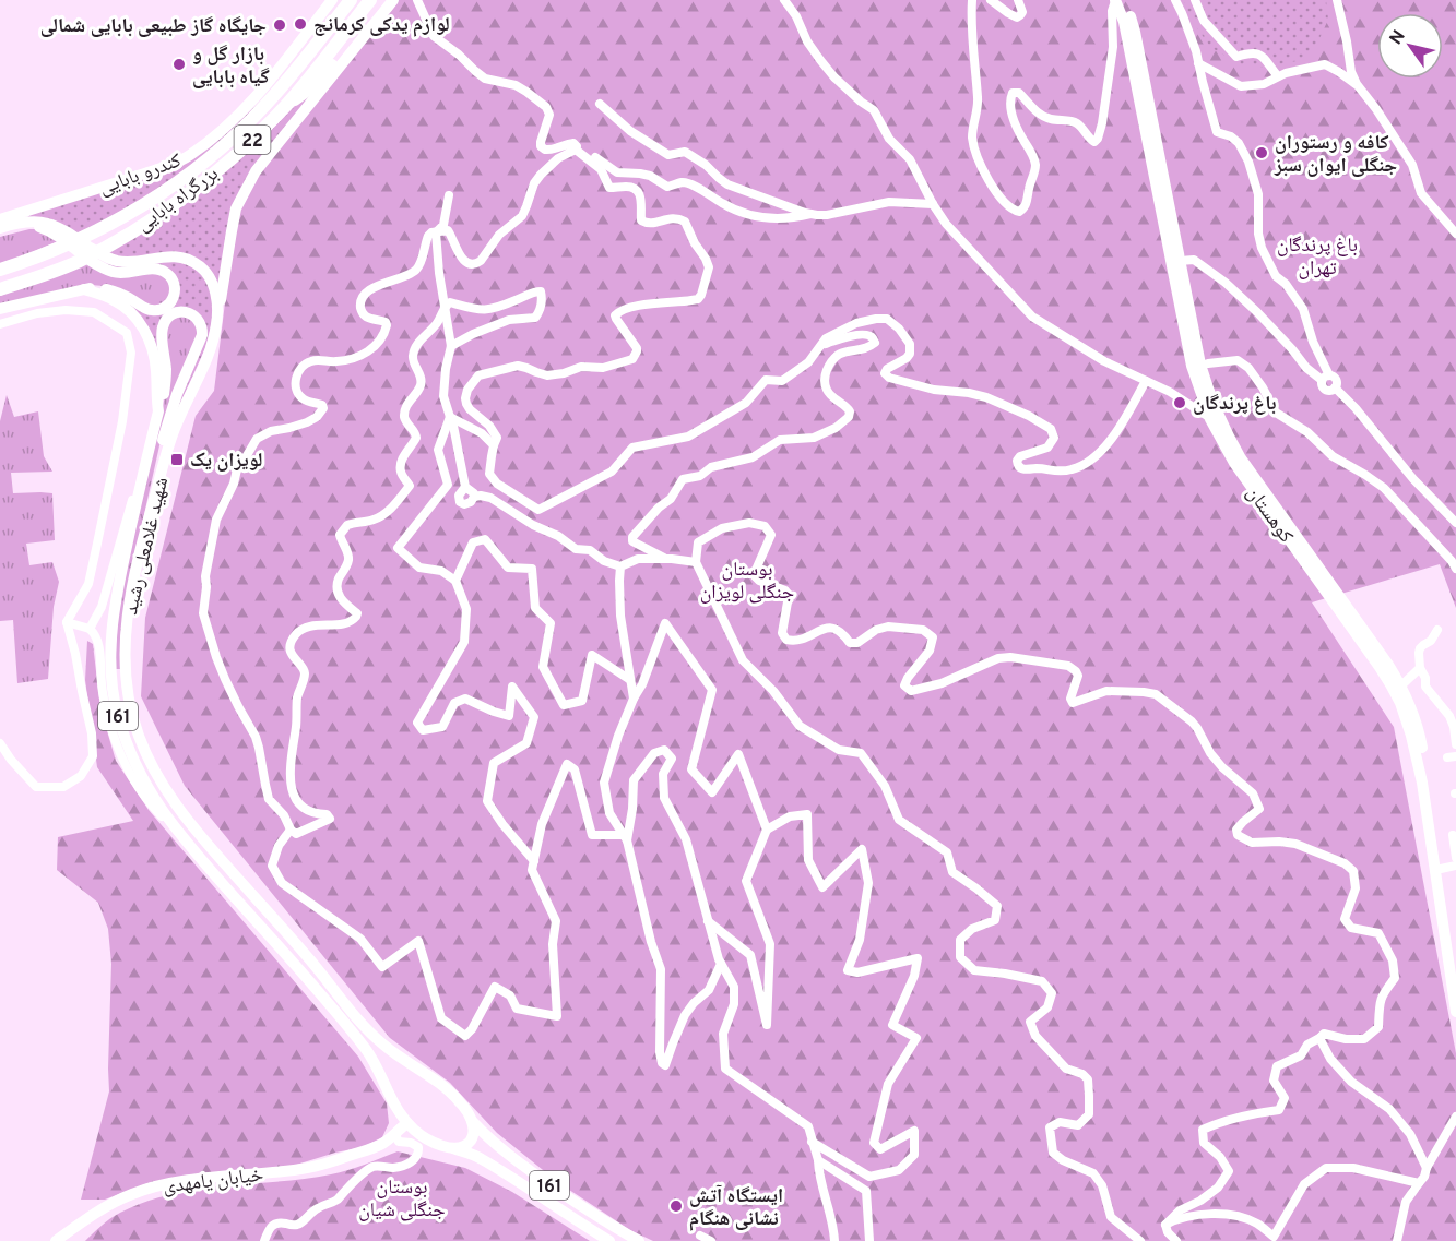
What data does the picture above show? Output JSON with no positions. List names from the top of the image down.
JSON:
{
  "streets": {
    "highway": ["22", "بزرگراه بابایی"],
    "main road": [
      "کندرو بابایی",
      "کوهستان",
      "شهید غلامعلی رشید",
      "161",
      "خیابان یامهدی"
    ]
  },
  "crossings": [
    ["شهید غلامعلی رشید", "161"],
    ["شهید غلامعلی رشید", "خیابان یامهدی"]
  ],
  "parks": ["باغ پرندگان تهران", "بوستان جنگلی لویزان", "بوستان جنگلی شیان"],
  "places": {
    "other": [
      "لوازم یدکی کرمانج",
      "جایگاه گاز طبیعی بابایی شمالی",
      "بازار گل و گیاه بابایی",
      "کافه و رستوران جنگلی ایوان سبز",
      "باغ پرندگان",
      "ایستگاه آتش نشانی هنگام"
    ],
    "transit": ["لویزان یک"]
  },
  "north": "top left"
}
